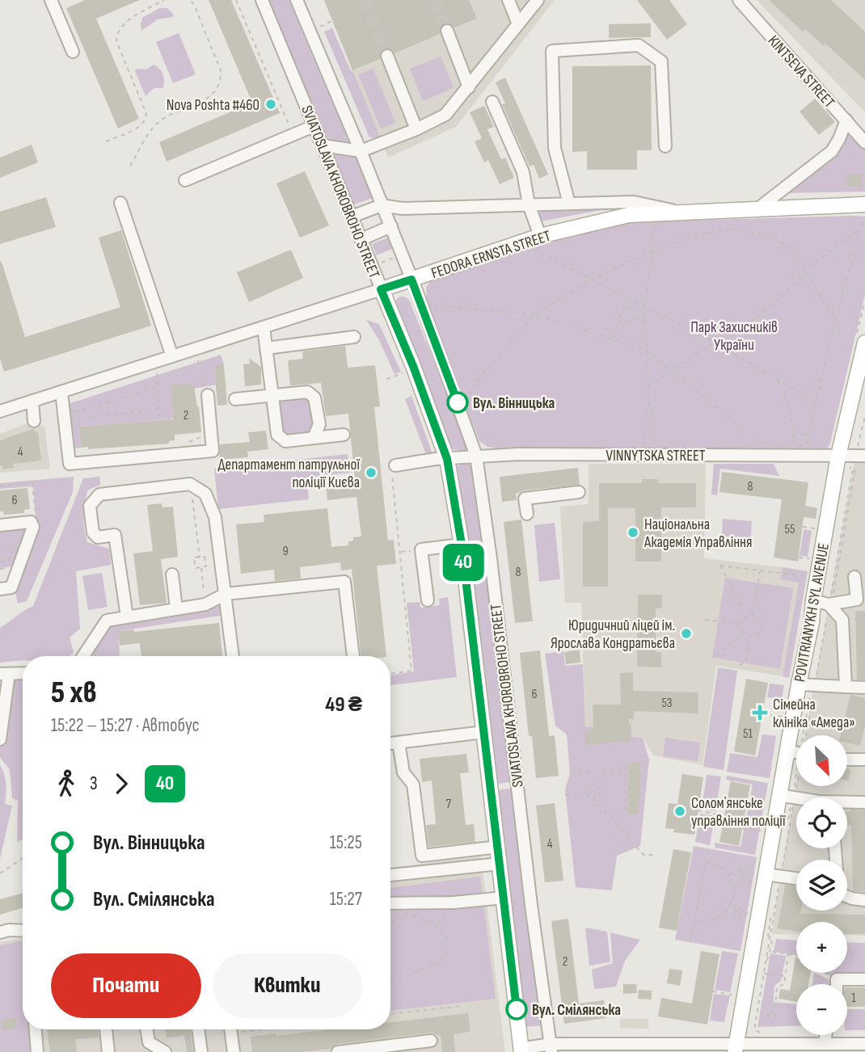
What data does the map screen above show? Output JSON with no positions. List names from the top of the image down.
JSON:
{
  "streets": {
    "main road": ["SVIATOSLAVA KHOROBROHO STREET", "FEDORA ERNSTA STREET", "POVITRIANYKH SYL AVENUE"],
    "street": ["KINTSEVA STREET", "VINNYTSKA STREET"]
  },
  "crossings": [
    ["SVIATOSLAVA KHOROBROHO STREET", "FEDORA ERNSTA STREET"],
    ["SVIATOSLAVA KHOROBROHO STREET", "VINNYTSKA STREET"],
    ["VINNYTSKA STREET", "POVITRIANYKH SYL AVENUE"]
  ],
  "parks": ["Парк Захисників України"],
  "places": {
    "other": [
      "Nova Poshta #460",
      "Вул. Вінницька",
      "Департамент патрульної поліції Києва",
      "Національна Академія Управління",
      "Юридичний ліцей ім. Ярослава Кондратьєва",
      "Соломʼянське управління поліції",
      "Вул. Смілянська"
    ],
    "health": ["Сімейна клініка «Амеда»"]
  },
  "lines": ["bus line 40"],
  "house_numbers": [
    "2",
    "4",
    "8",
    "6",
    "55",
    "9",
    "8",
    "6",
    "53",
    "51",
    "7",
    "4",
    "2",
    "1"
  ],
  "north": "bottom right",
  "page": {
    "on_map": "40",
    "heading": ["5 хв", "15:22 – 15:27 · Автобус", "49 ₴"],
    "map_buttons": ["+", "−"],
    "legs": ["3", "40"],
    "list": [
      {
        "name": "Вул. Вінницька",
        "value": "15:25"
      },
      {
        "name": "Вул. Смілянська",
        "value": "15:27"
      }
    ],
    "buttons": ["Почати", "Квитки"]
  }
}
